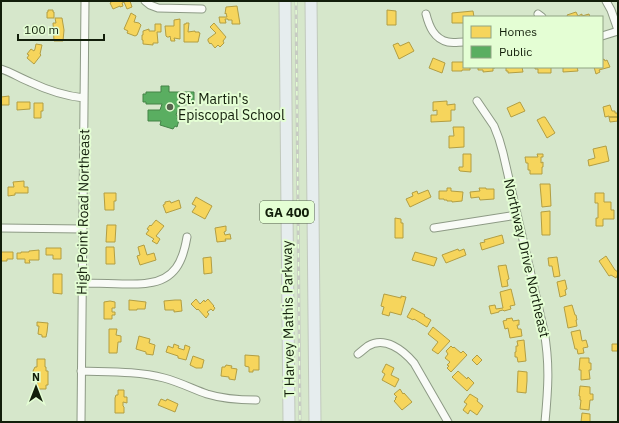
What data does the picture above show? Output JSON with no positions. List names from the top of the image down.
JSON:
{
  "streets": {
    "highway": ["GA 400", "T Harvey Mathis Parkway"],
    "street": ["High Point Road Northeast", "Northway Drive Northeast"]
  },
  "places": ["St. Martin's Episcopal School"],
  "legend": ["Homes", "Public"],
  "scale_bar": "100 m",
  "north": "top"
}
